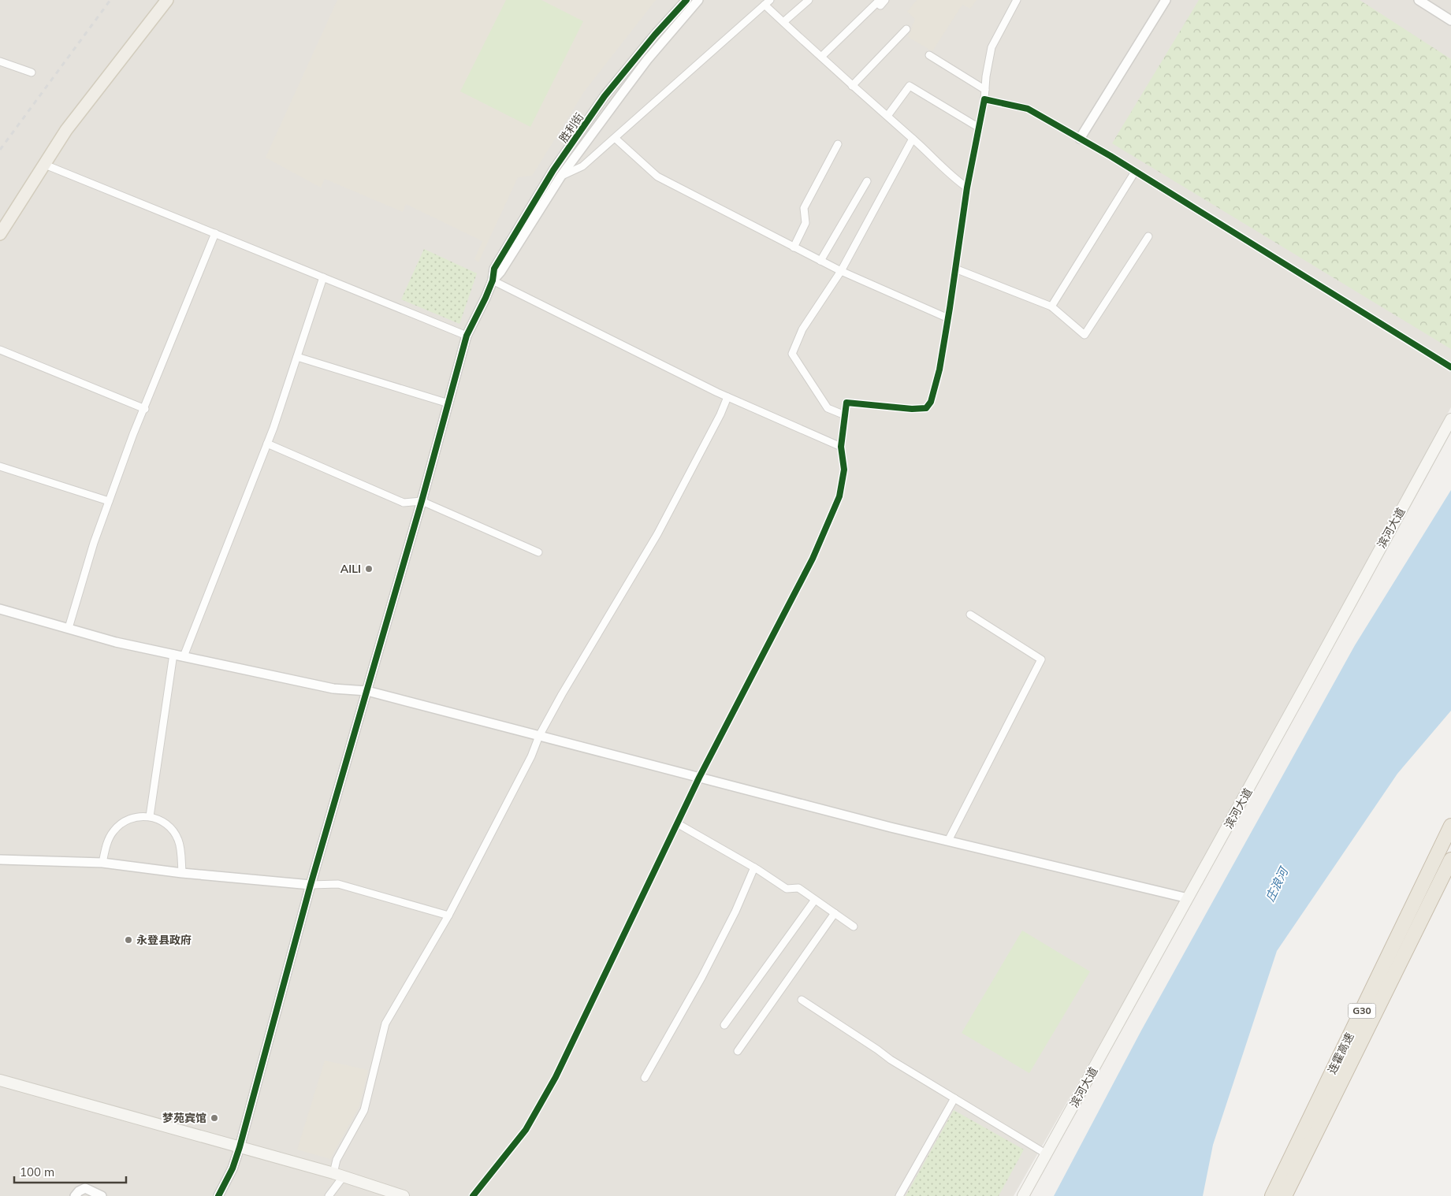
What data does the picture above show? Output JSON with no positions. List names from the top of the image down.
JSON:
{
  "streets": {
    "highway": ["G30", "连霍高速"],
    "main road": ["滨河大道"],
    "street": ["胜利街"]
  },
  "water": ["庄浪河"],
  "places": ["AILI", "永登县政府", "梦苑宾馆"],
  "scale_bar": "100 m"
}
